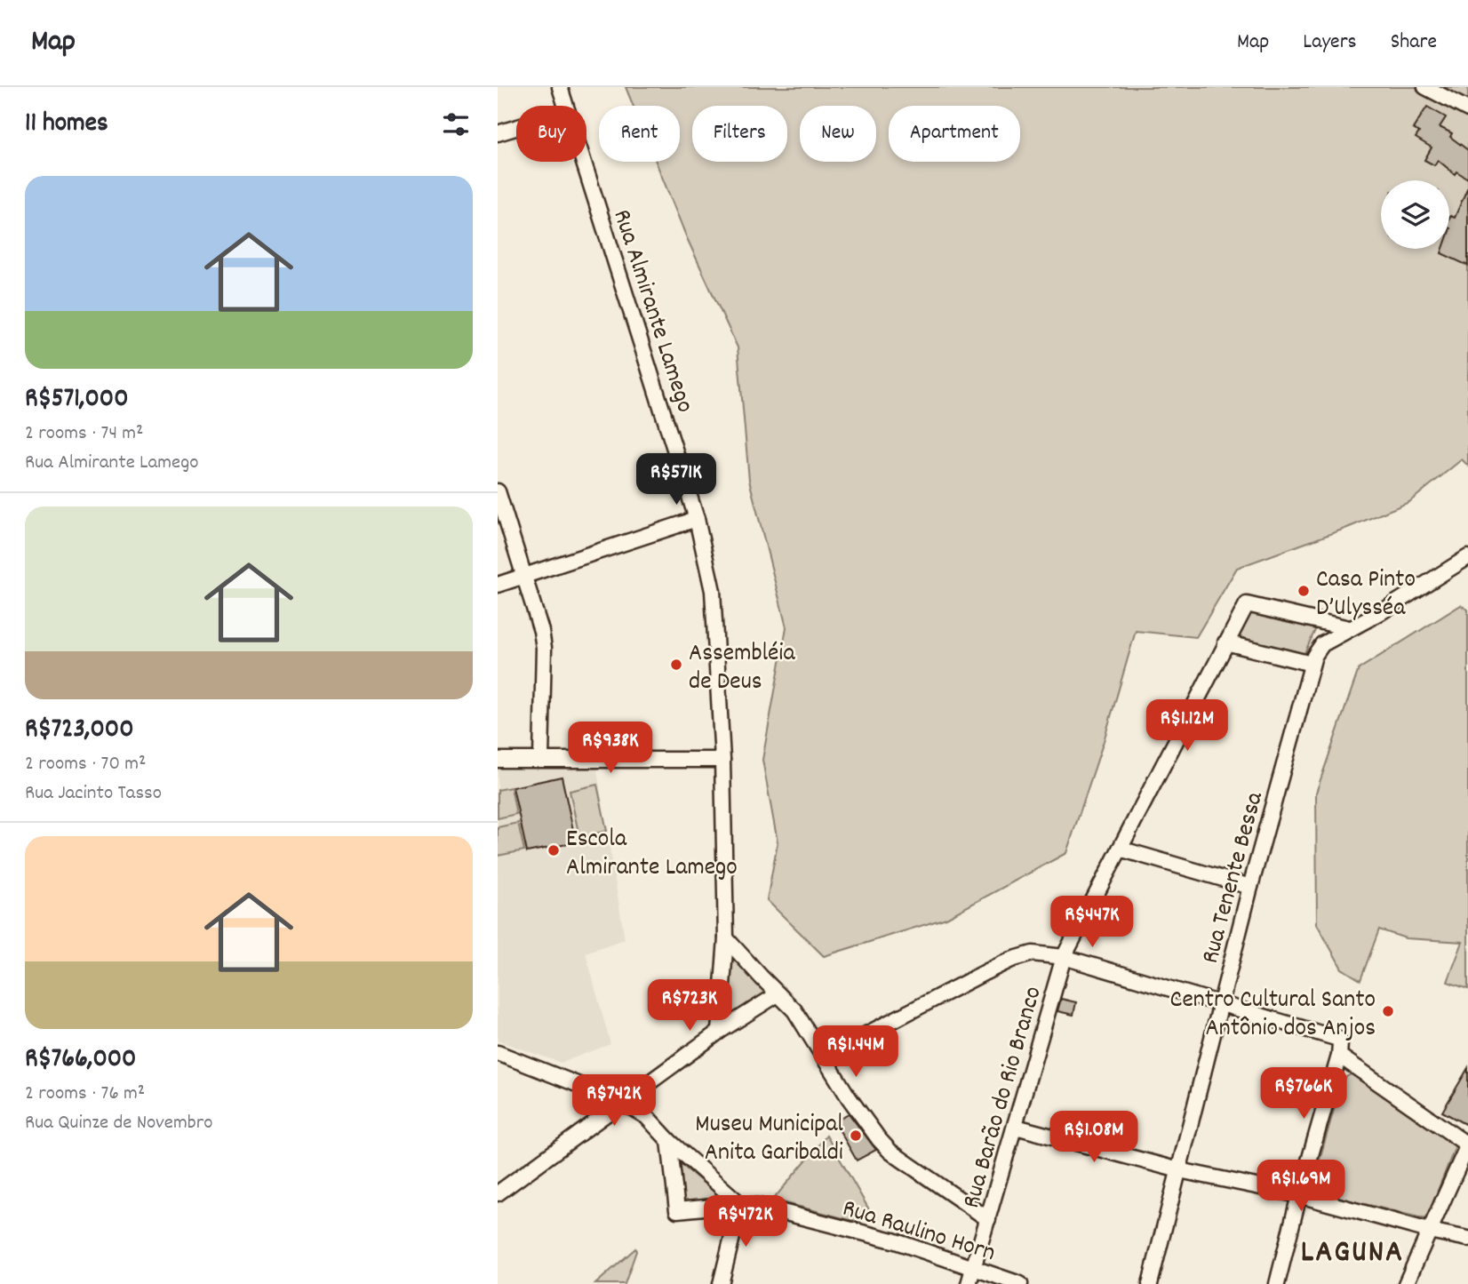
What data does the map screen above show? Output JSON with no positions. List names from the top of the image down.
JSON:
{
  "streets": {
    "street": [
      "Rua Almirante Lamego",
      "Rua Tenente Bessa",
      "Rua Barão do Rio Branco",
      "Rua Raulino Horn"
    ]
  },
  "crossings": [
    ["Rua Barão do Rio Branco", "Rua Raulino Horn"]
  ],
  "districts": ["LAGUNA"],
  "places": [
    "Casa Pinto D’Ulysséa",
    "Assembléia de Deus",
    "Escola Almirante Lamego",
    "Centro Cultural Santo Antônio dos Anjos",
    "Museu Municipal Anita Garibaldi"
  ],
  "page": {
    "header": "Map",
    "nav": ["Map", "Layers", "Share"],
    "heading": "11 homes",
    "chip": [
      "Buy",
      "Rent",
      "Filters",
      "New",
      "Apartment"
    ],
    "list": [
      {
        "name": "R$571,000",
        "note": "2 rooms · 74 m² · Rua Almirante Lamego"
      },
      {
        "name": "R$723,000",
        "note": "2 rooms · 70 m² · Rua Jacinto Tasso"
      },
      {
        "name": "R$766,000",
        "note": "2 rooms · 76 m² · Rua Quinze de Novembro"
      }
    ],
    "price": [
      "R$571K",
      "R$1.12M",
      "R$938K",
      "R$447K",
      "R$723K",
      "R$1.44M",
      "R$766K",
      "R$742K",
      "R$1.08M",
      "R$1.69M",
      "R$472K"
    ]
  }
}
